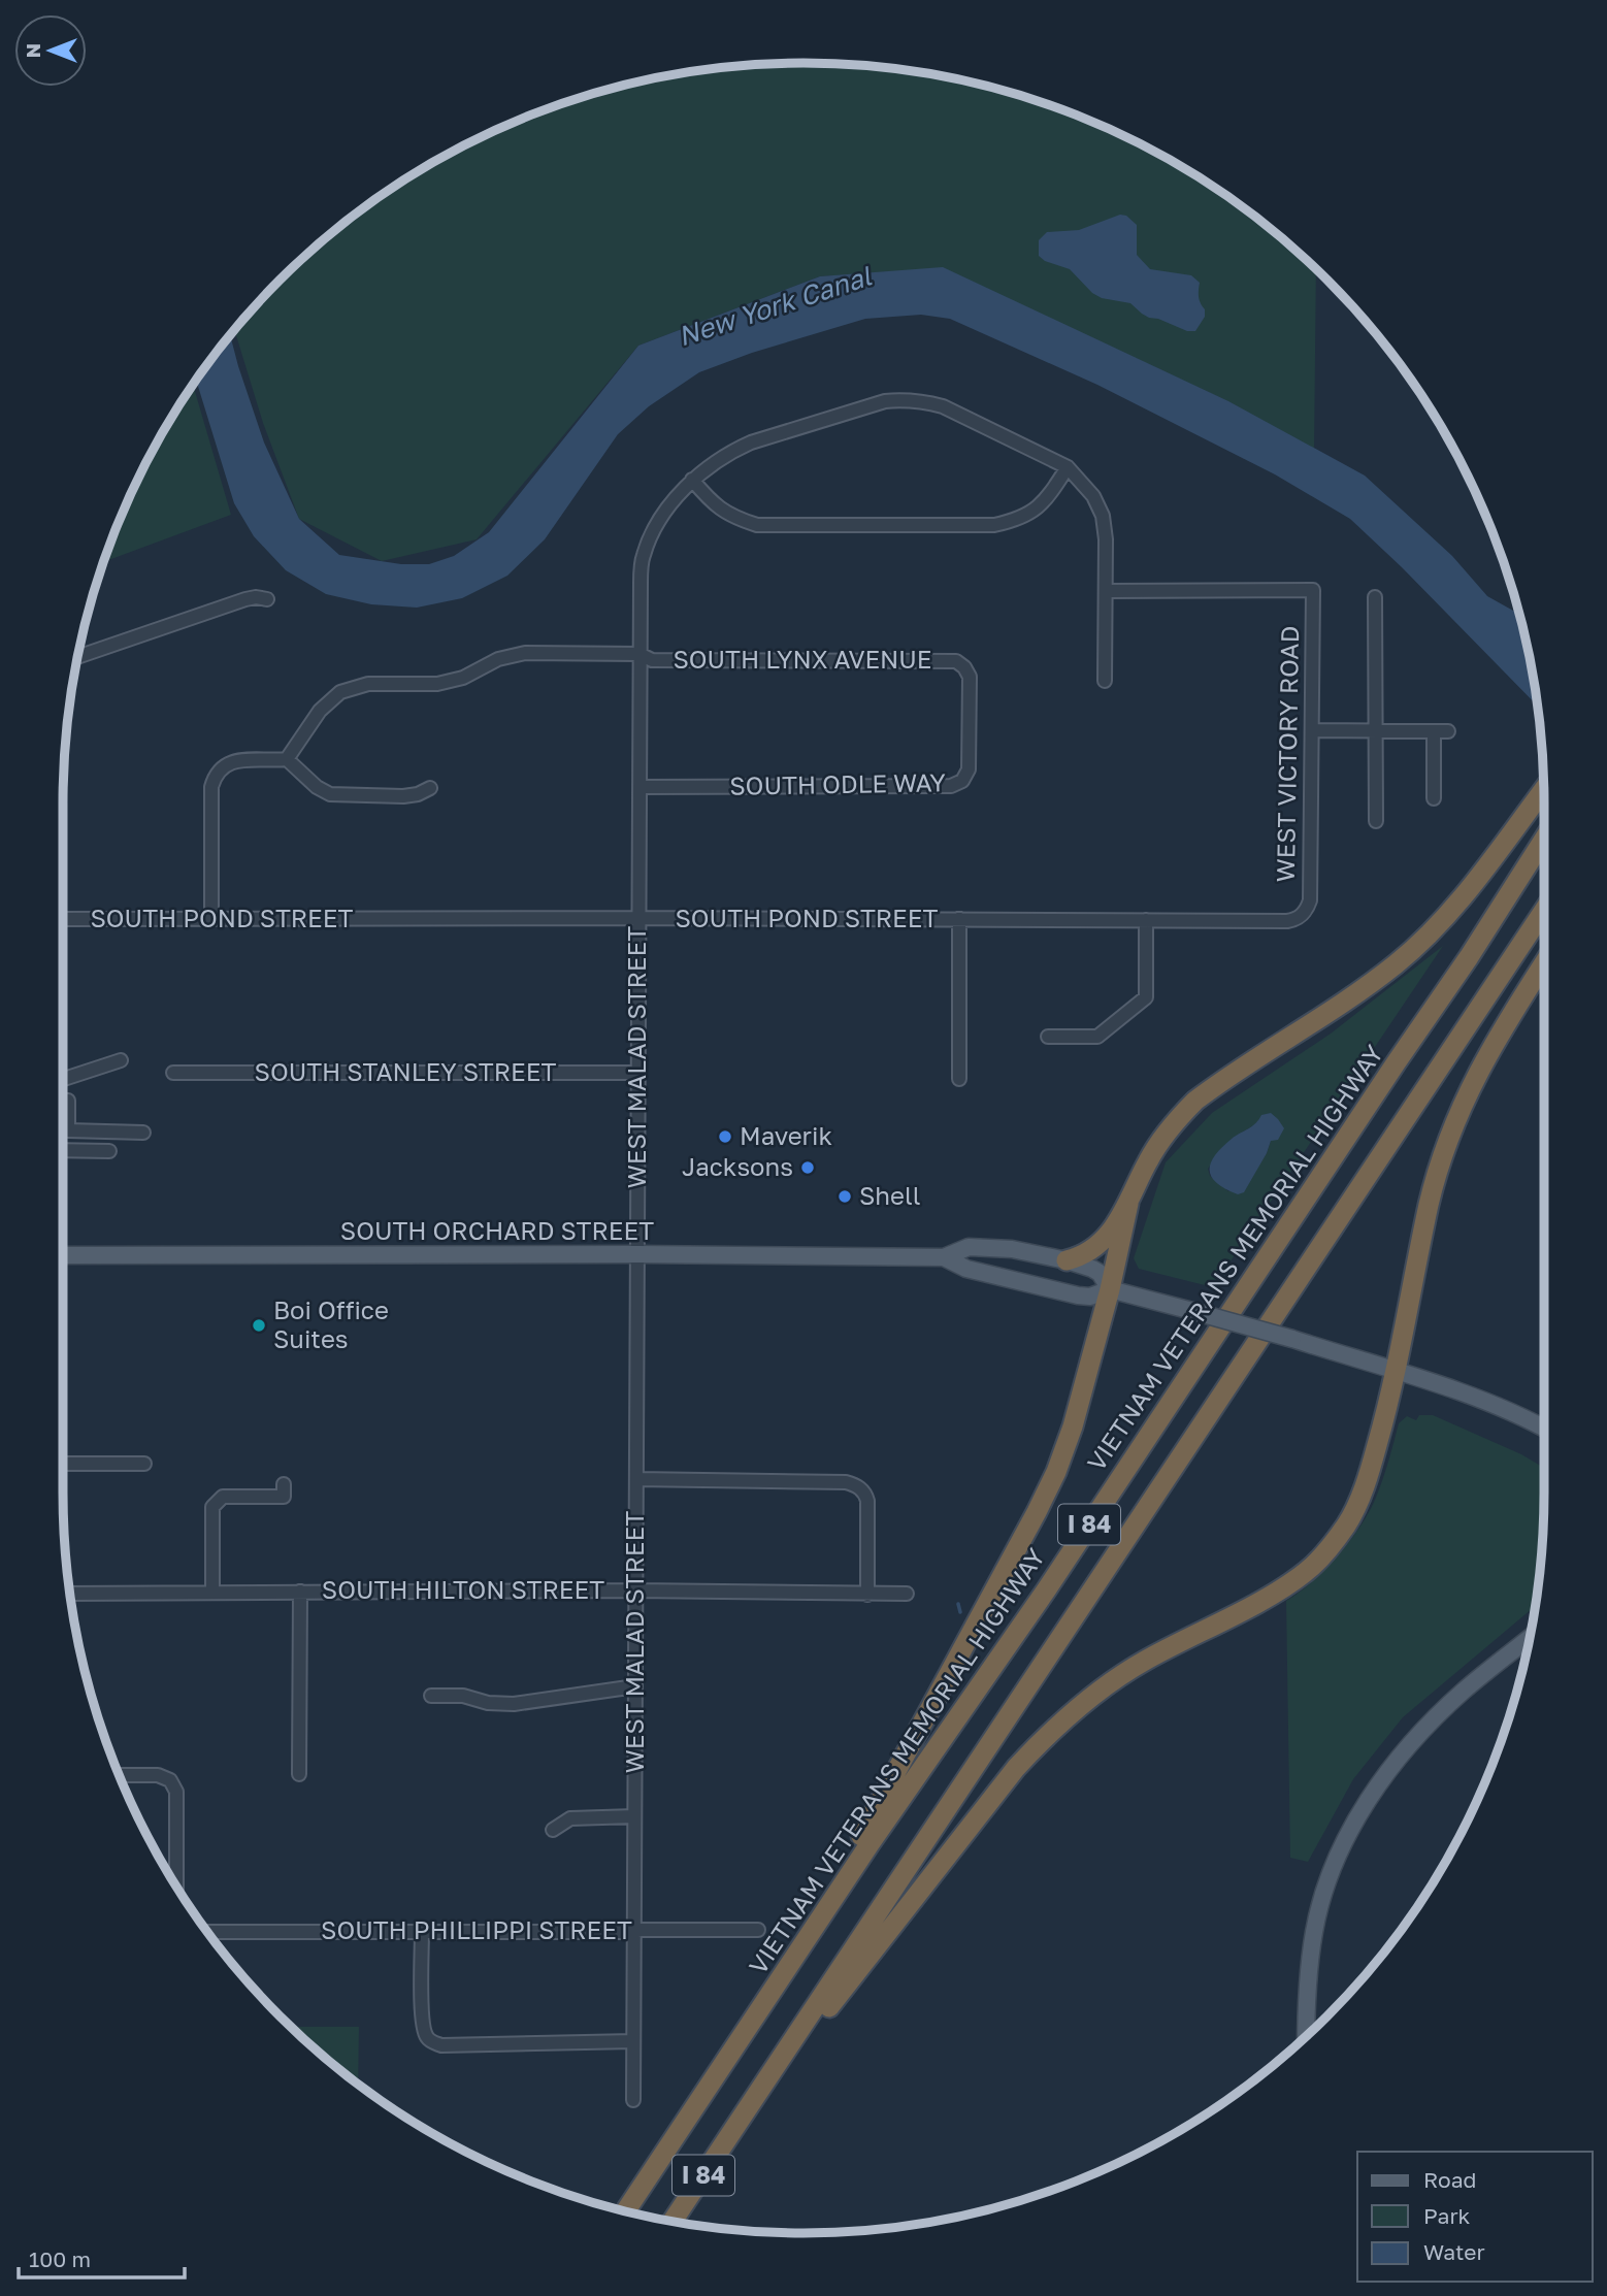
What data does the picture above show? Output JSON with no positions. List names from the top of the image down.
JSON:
{
  "streets": {
    "highway": ["VIETNAM VETERANS MEMORIAL HIGHWAY", "I 84"],
    "main road": ["SOUTH ORCHARD STREET"],
    "street": [
      "SOUTH LYNX AVENUE",
      "WEST VICTORY ROAD",
      "SOUTH ODLE WAY",
      "SOUTH POND STREET",
      "WEST MALAD STREET",
      "SOUTH STANLEY STREET",
      "SOUTH HILTON STREET",
      "SOUTH PHILLIPPI STREET"
    ]
  },
  "crossings": [
    ["SOUTH LYNX AVENUE", "SOUTH ODLE WAY"],
    ["SOUTH LYNX AVENUE", "WEST MALAD STREET"],
    ["WEST VICTORY ROAD", "SOUTH POND STREET"],
    ["SOUTH ODLE WAY", "WEST MALAD STREET"],
    ["SOUTH POND STREET", "WEST MALAD STREET"],
    ["WEST MALAD STREET", "SOUTH STANLEY STREET"],
    ["WEST MALAD STREET", "SOUTH ORCHARD STREET"],
    ["WEST MALAD STREET", "SOUTH HILTON STREET"],
    ["WEST MALAD STREET", "SOUTH PHILLIPPI STREET"]
  ],
  "water": ["New York Canal"],
  "places": [
    "Maverik",
    "Jacksons",
    "Shell",
    "Boi Office Suites"
  ],
  "legend": ["Road", "Park", "Water"],
  "scale_bar": "100 m",
  "north": "left"
}
